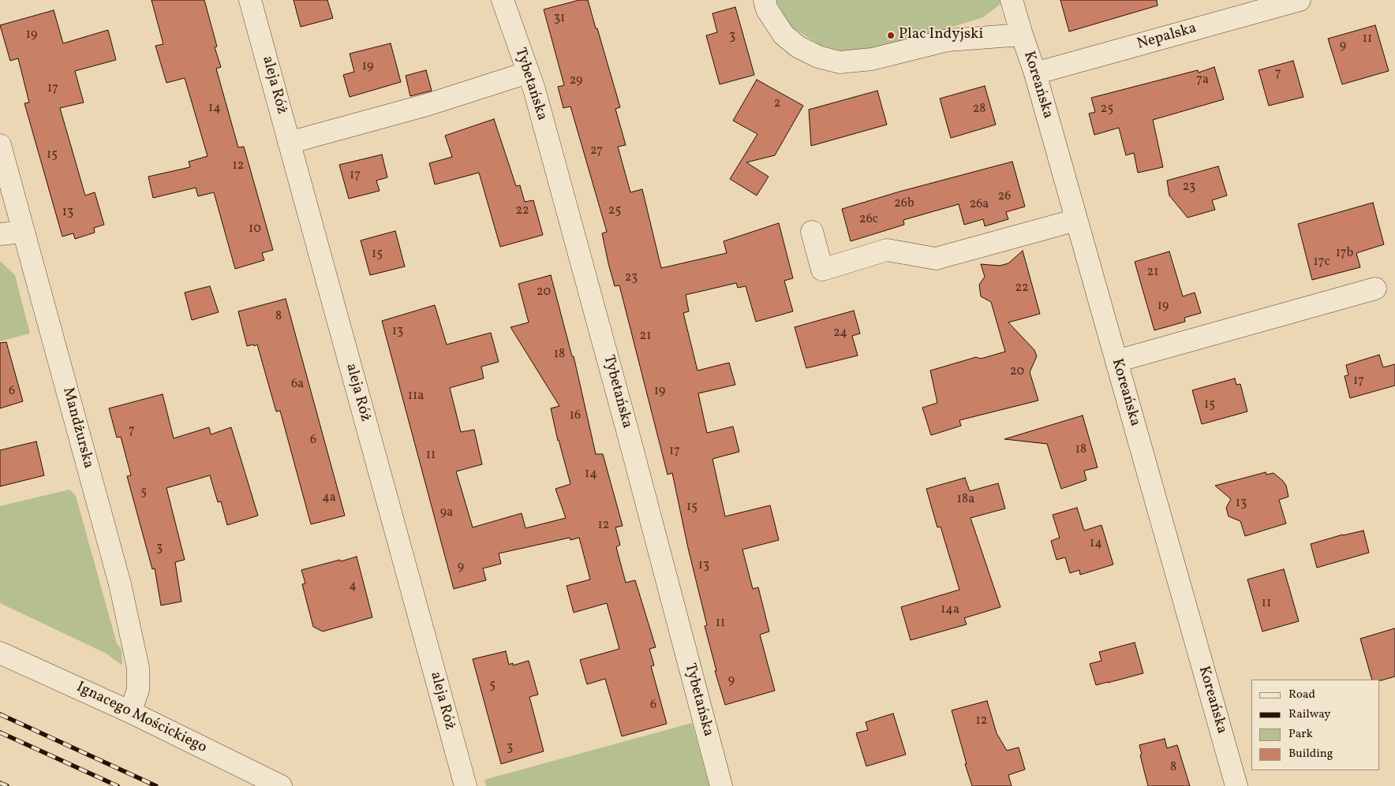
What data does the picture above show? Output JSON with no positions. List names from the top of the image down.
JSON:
{
  "streets": {
    "street": [
      "Nepalska",
      "Tybetańska",
      "aleja Róż",
      "Koreańska",
      "Mandżurska",
      "Ignacego Mościckiego"
    ]
  },
  "crossings": [
    ["Nepalska", "Koreańska"],
    ["Mandżurska", "Ignacego Mościckiego"]
  ],
  "places": ["Plac Indyjski"],
  "house_numbers": [
    "31",
    "19",
    "3",
    "11",
    "9",
    "19",
    "7",
    "7a",
    "29",
    "17",
    "2",
    "14",
    "28",
    "25",
    "27",
    "15",
    "12",
    "17",
    "23",
    "26",
    "26b",
    "26a",
    "22",
    "25",
    "13",
    "26c",
    "10",
    "17b",
    "15",
    "17c",
    "21",
    "23",
    "22",
    "20",
    "19",
    "8",
    "13",
    "24",
    "21",
    "18",
    "20",
    "17",
    "6a",
    "6",
    "19",
    "11a",
    "15",
    "16",
    "7",
    "6",
    "18",
    "17",
    "11",
    "14",
    "5",
    "4a",
    "18a",
    "13",
    "15",
    "9a",
    "12",
    "14",
    "3",
    "13",
    "9",
    "4",
    "11",
    "14a",
    "11",
    "9",
    "5",
    "6",
    "12",
    "3",
    "8"
  ],
  "legend": [
    "Road",
    "Railway",
    "Park",
    "Building"
  ]
}
